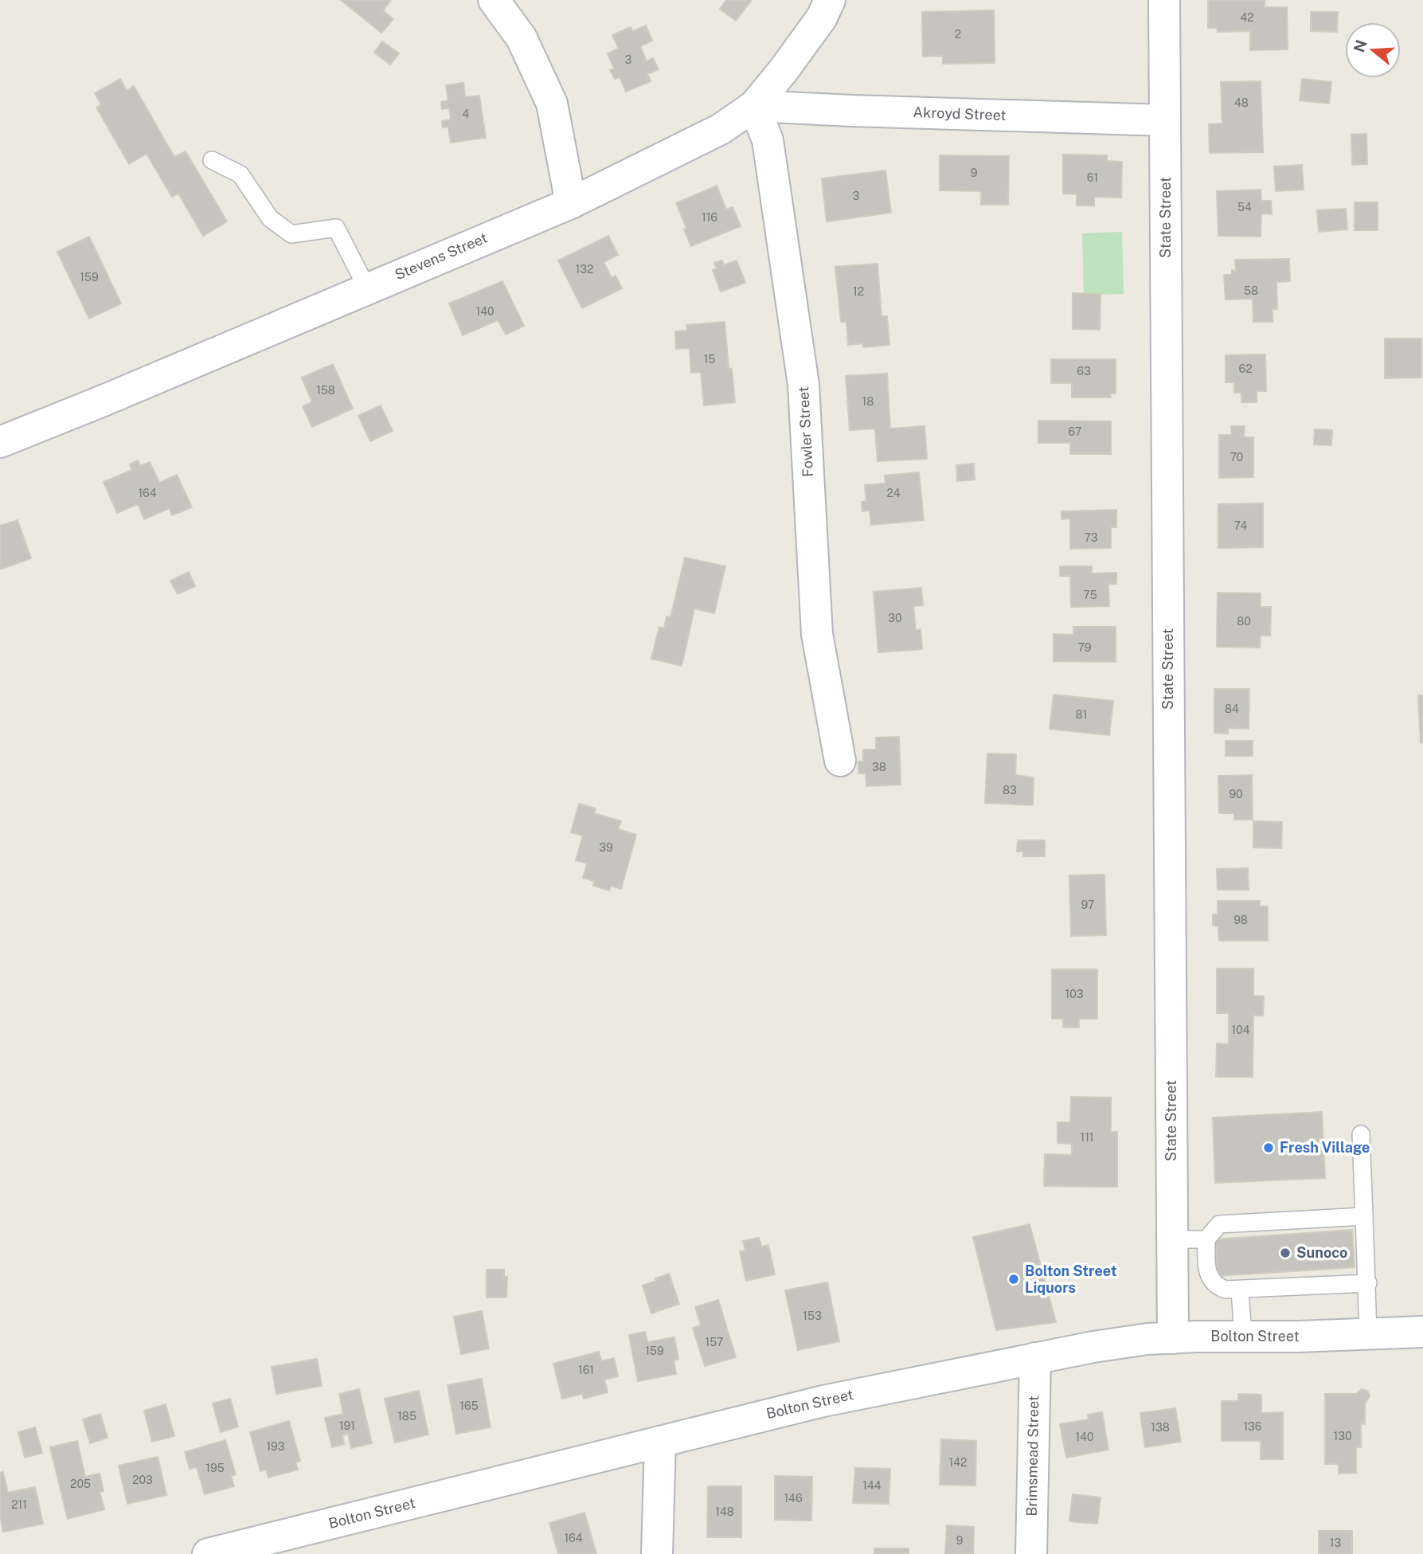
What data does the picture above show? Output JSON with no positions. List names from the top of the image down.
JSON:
{
  "streets": {
    "street": [
      "Akroyd Street",
      "State Street",
      "Stevens Street",
      "Fowler Street",
      "Bolton Street",
      "Brimsmead Street"
    ]
  },
  "crossings": [
    ["Akroyd Street", "State Street"],
    ["Akroyd Street", "Stevens Street"],
    ["Akroyd Street", "Fowler Street"],
    ["State Street", "Bolton Street"],
    ["Stevens Street", "Fowler Street"],
    ["Bolton Street", "Brimsmead Street"]
  ],
  "places": ["Fresh Village", "Sunoco", "Bolton Street Liquors"],
  "house_numbers": [
    "42",
    "2",
    "3",
    "48",
    "4",
    "9",
    "61",
    "3",
    "54",
    "116",
    "132",
    "159",
    "58",
    "12",
    "140",
    "15",
    "62",
    "63",
    "158",
    "18",
    "67",
    "70",
    "164",
    "24",
    "74",
    "73",
    "75",
    "30",
    "80",
    "79",
    "84",
    "81",
    "38",
    "83",
    "90",
    "39",
    "97",
    "98",
    "103",
    "104",
    "111",
    "153",
    "157",
    "159",
    "161",
    "165",
    "185",
    "191",
    "136",
    "138",
    "130",
    "140",
    "193",
    "142",
    "195",
    "203",
    "205",
    "144",
    "146",
    "211",
    "148",
    "164",
    "9",
    "13"
  ],
  "north": "left"
}
